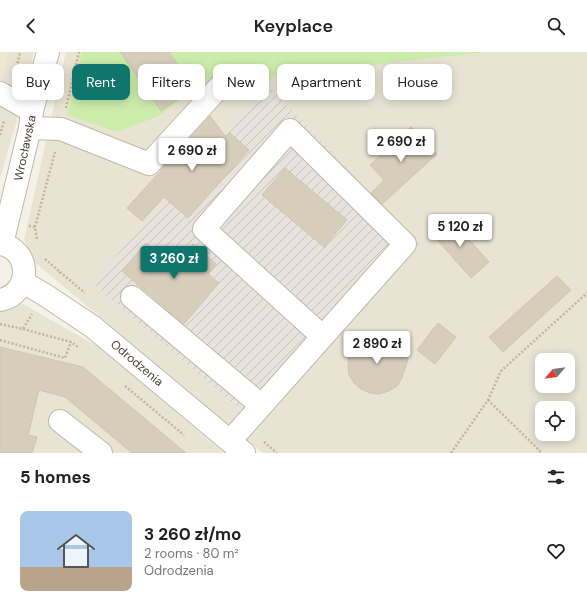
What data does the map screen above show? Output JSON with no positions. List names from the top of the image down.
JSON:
{
  "streets": {
    "street": ["Wrocławska", "Odrodzenia"]
  },
  "north": "bottom left",
  "page": {
    "header": "Keyplace",
    "chip": [
      "Buy",
      "Rent",
      "Filters",
      "New",
      "Apartment",
      "House"
    ],
    "price": [
      "2 690 zł",
      "2 690 zł",
      "5 120 zł",
      "3 260 zł",
      "2 890 zł"
    ],
    "heading": "5 homes",
    "list": [
      {
        "name": "3 260 zł/mo",
        "note": "2 rooms · 80 m² · Odrodzenia"
      }
    ]
  }
}
